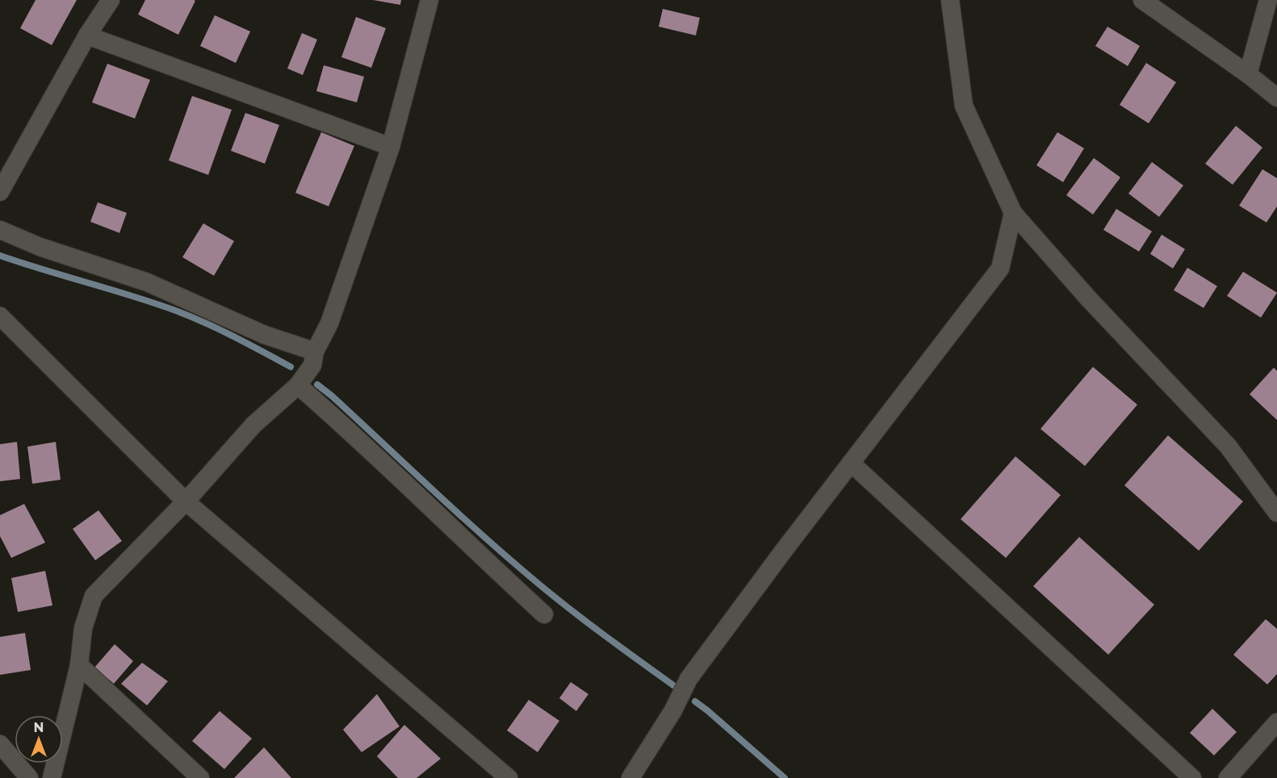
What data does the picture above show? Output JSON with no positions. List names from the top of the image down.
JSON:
{
  "north": "top"
}
